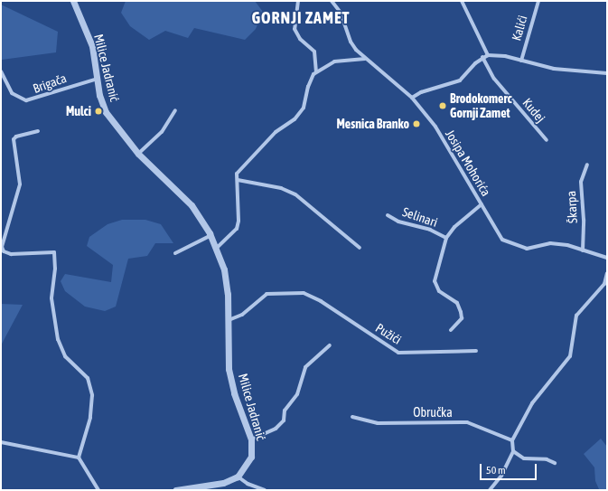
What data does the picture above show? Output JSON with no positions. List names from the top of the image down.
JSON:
{
  "streets": {
    "street": [
      "Kalići",
      "Milice Jadranić",
      "Brigača",
      "Kudej",
      "Josipa Mohorića",
      "Škarpa",
      "Selinari",
      "Pužići",
      "Obručka"
    ]
  },
  "crossings": [
    ["Milice Jadranić", "Brigača"],
    ["Milice Jadranić", "Pužići"],
    ["Josipa Mohorića", "Škarpa"],
    ["Josipa Mohorića", "Selinari"]
  ],
  "districts": ["GORNJI ZAMET"],
  "places": ["Brodokomerc Gornji Zamet", "Mulci", "Mesnica Branko"],
  "scale_bar": "50 m"
}
